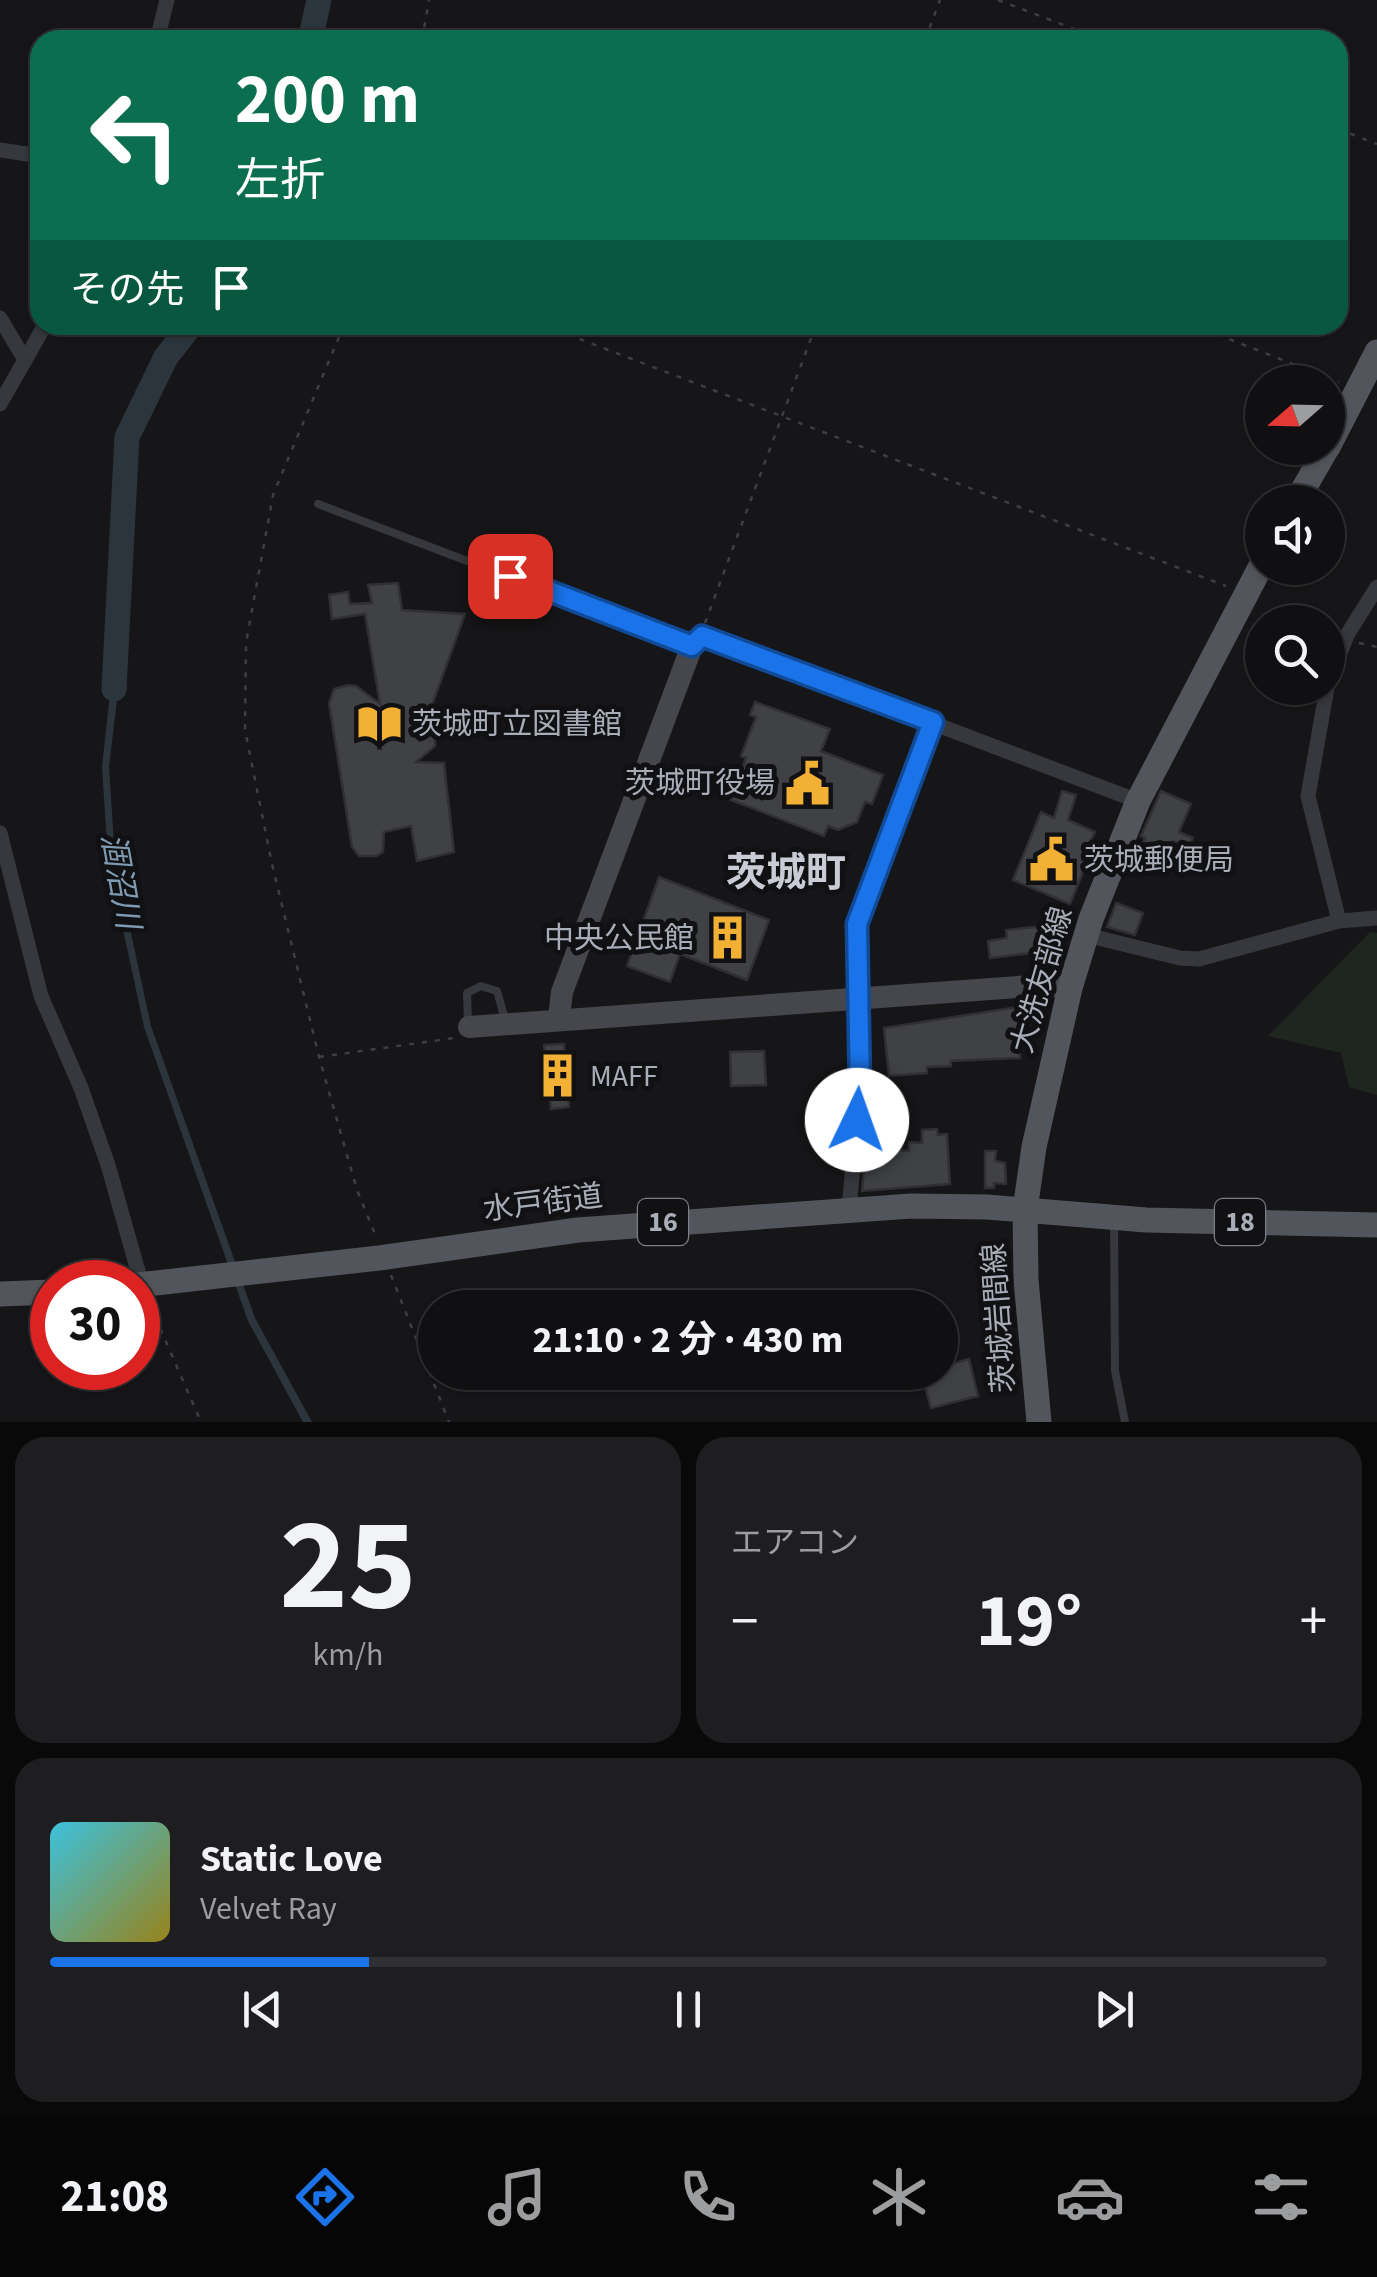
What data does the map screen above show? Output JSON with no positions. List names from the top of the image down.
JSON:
{
  "streets": {
    "main road": [
      "大洗友部線",
      "水戸街道",
      "16",
      "18",
      "茨城岩間線"
    ]
  },
  "crossings": [
    ["大洗友部線", "水戸街道"],
    ["大洗友部線", "茨城岩間線"],
    ["水戸街道", "茨城岩間線"]
  ],
  "districts": ["茨城町"],
  "water": ["涸沼川"],
  "places": {
    "library": ["茨城町立図書館"],
    "public building": ["茨城町役場", "茨城郵便局"],
    "building": ["中央公民館", "MAFF"]
  },
  "north": "left",
  "page": {
    "turn": ["200 m", "左折"],
    "then": "その先",
    "limit": "30",
    "trip": "21:10 · 2 分 · 430 m",
    "tile": [
      ["25", "km/h"],
      "エアコン"
    ],
    "heat": ["−", "19°", "+"],
    "song": ["Static Love", "Velvet Ray"],
    "tabs": "21:08"
  }
}
